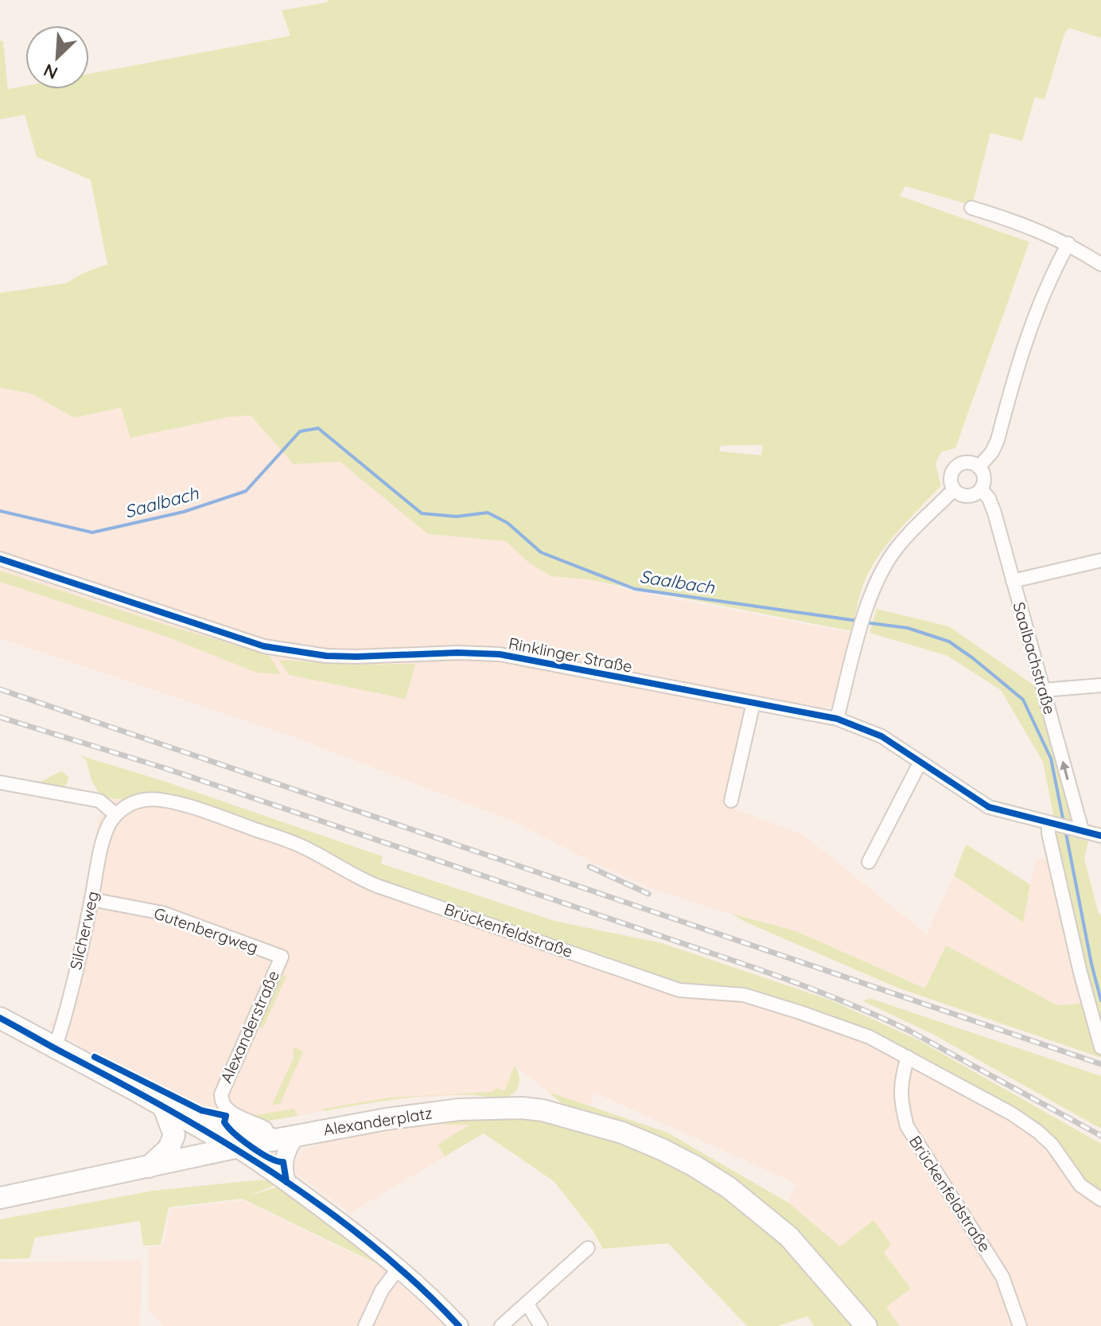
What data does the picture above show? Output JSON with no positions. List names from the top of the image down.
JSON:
{
  "streets": {
    "main road": ["Alexanderplatz"],
    "street": [
      "Rinklinger Straße",
      "Saalbachstraße",
      "Silcherweg",
      "Gutenbergweg",
      "Brückenfeldstraße",
      "Alexanderstraße"
    ]
  },
  "crossings": [
    ["Rinklinger Straße", "Saalbachstraße"],
    ["Silcherweg", "Gutenbergweg"],
    ["Silcherweg", "Brückenfeldstraße"],
    ["Gutenbergweg", "Alexanderstraße"],
    ["Alexanderstraße", "Alexanderplatz"]
  ],
  "one_way": ["Saalbachstraße"],
  "water": ["Saalbach"],
  "north": "bottom left"
}
